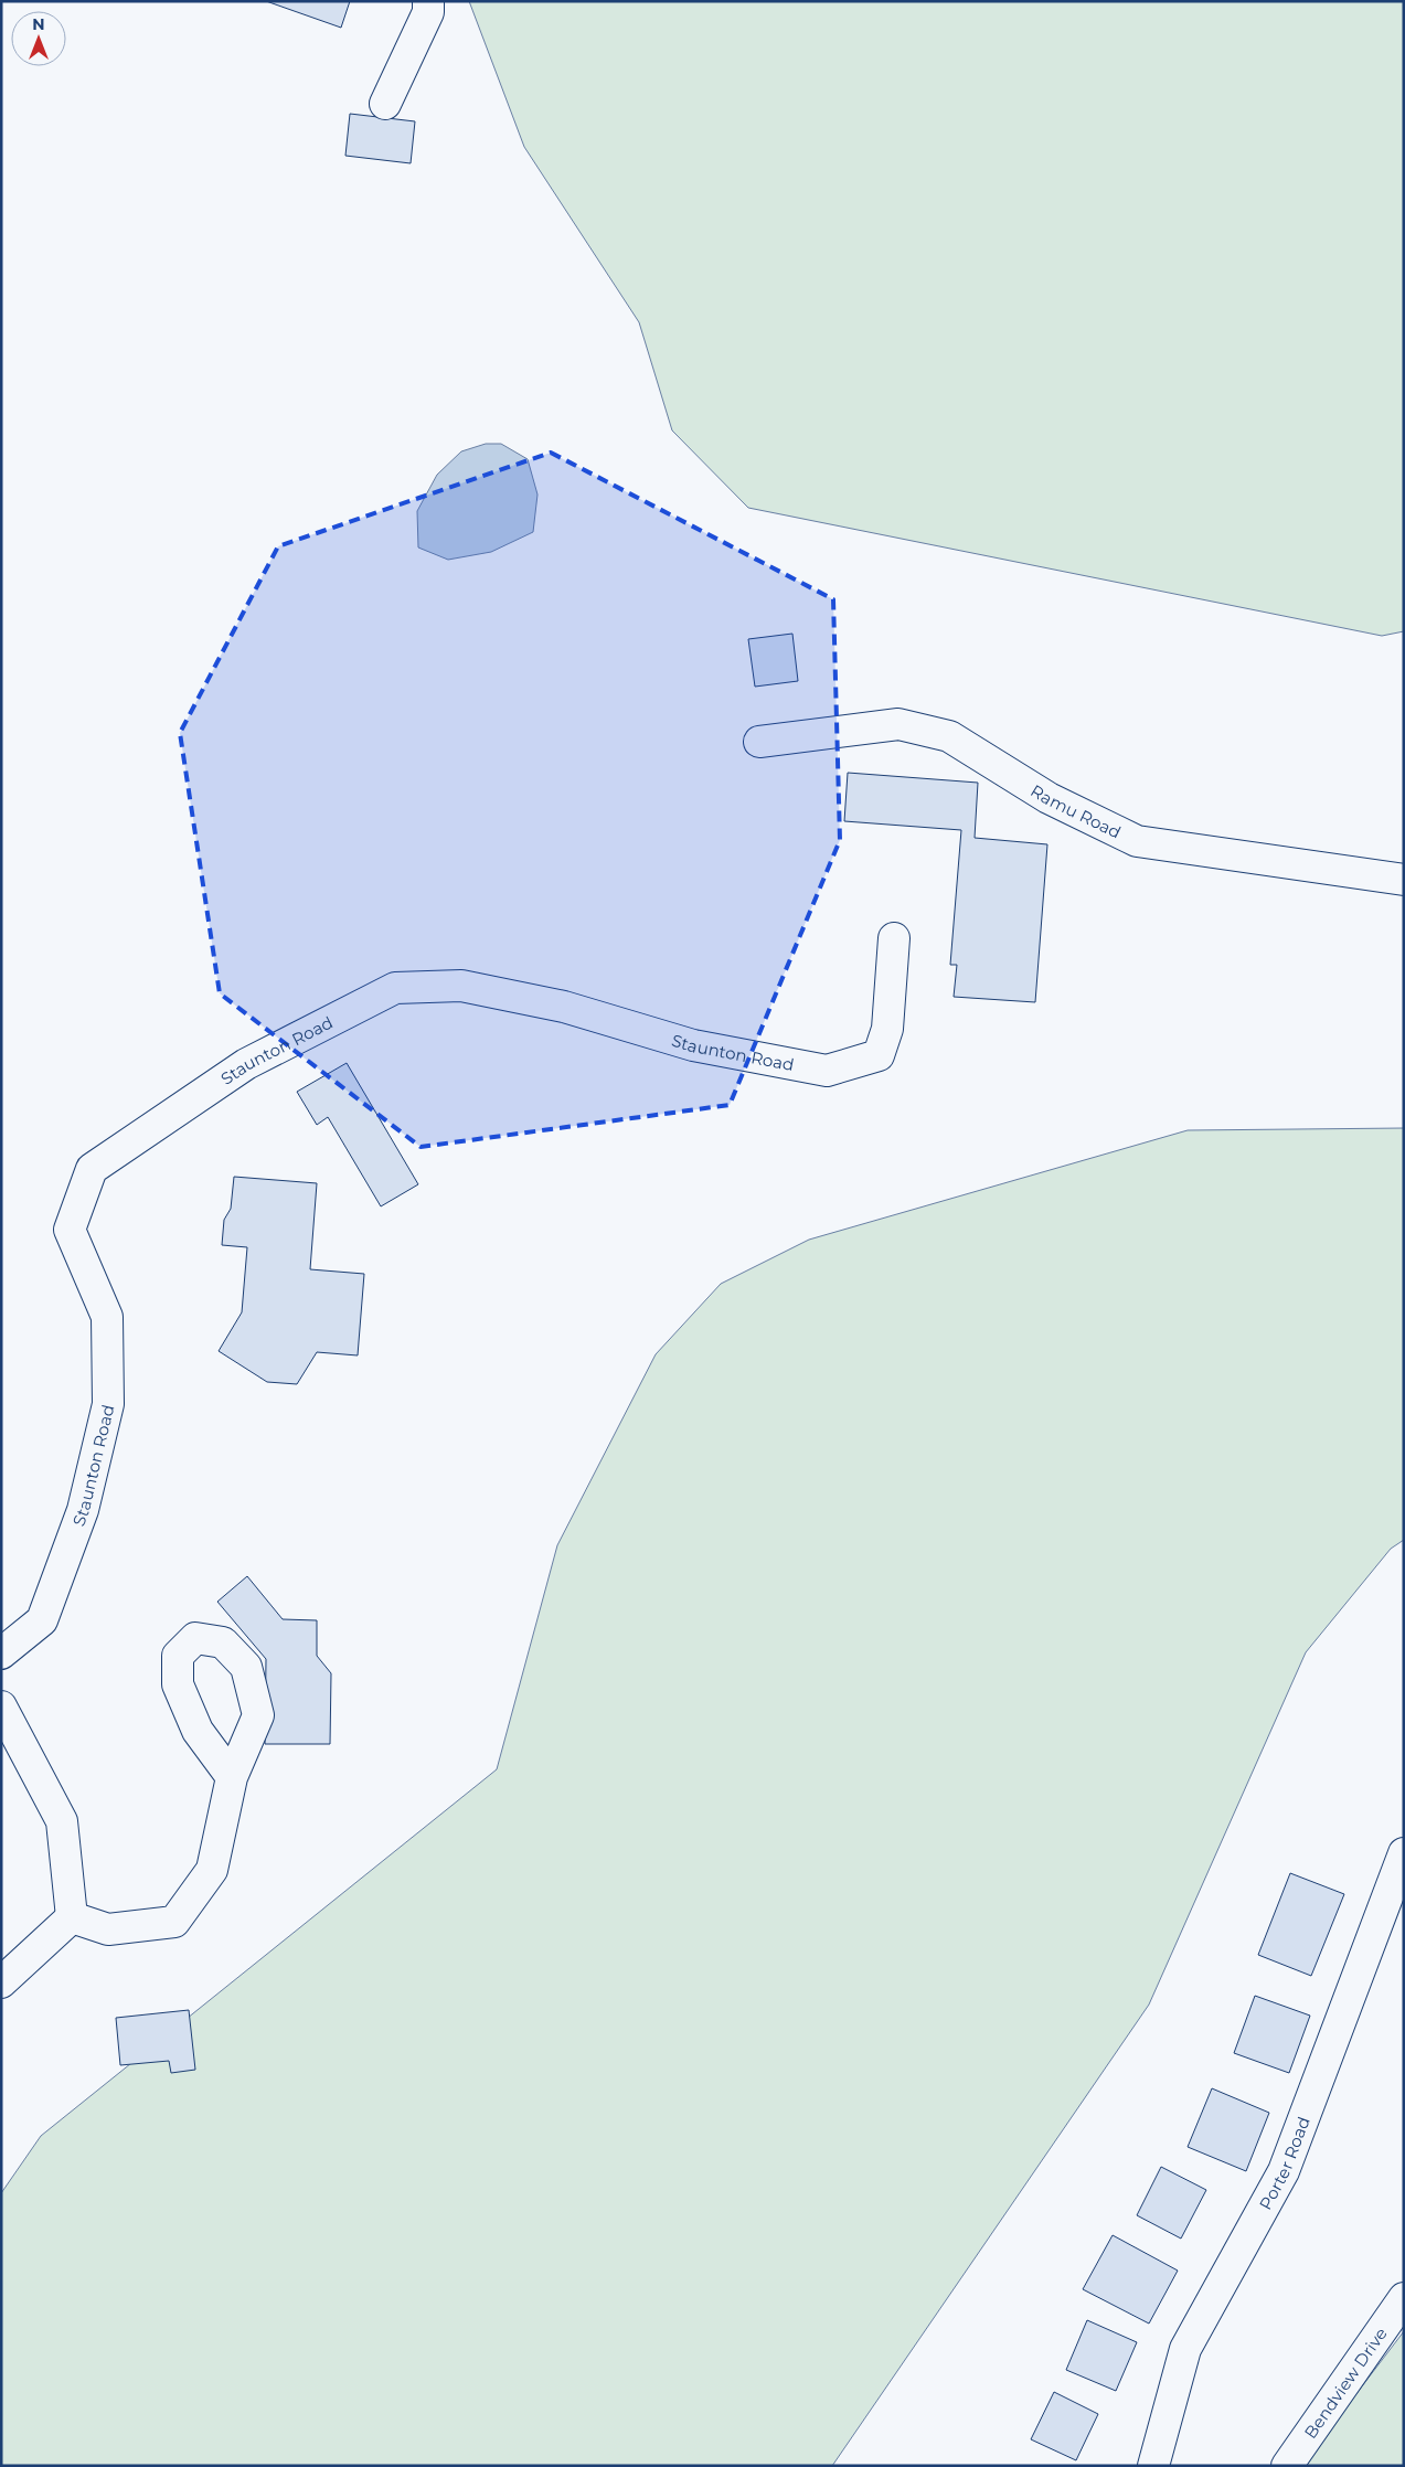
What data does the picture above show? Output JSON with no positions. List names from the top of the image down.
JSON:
{
  "streets": {
    "street": [
      "Ramu Road",
      "Staunton Road",
      "Porter Road",
      "Bendview Drive"
    ]
  },
  "north": "top"
}
